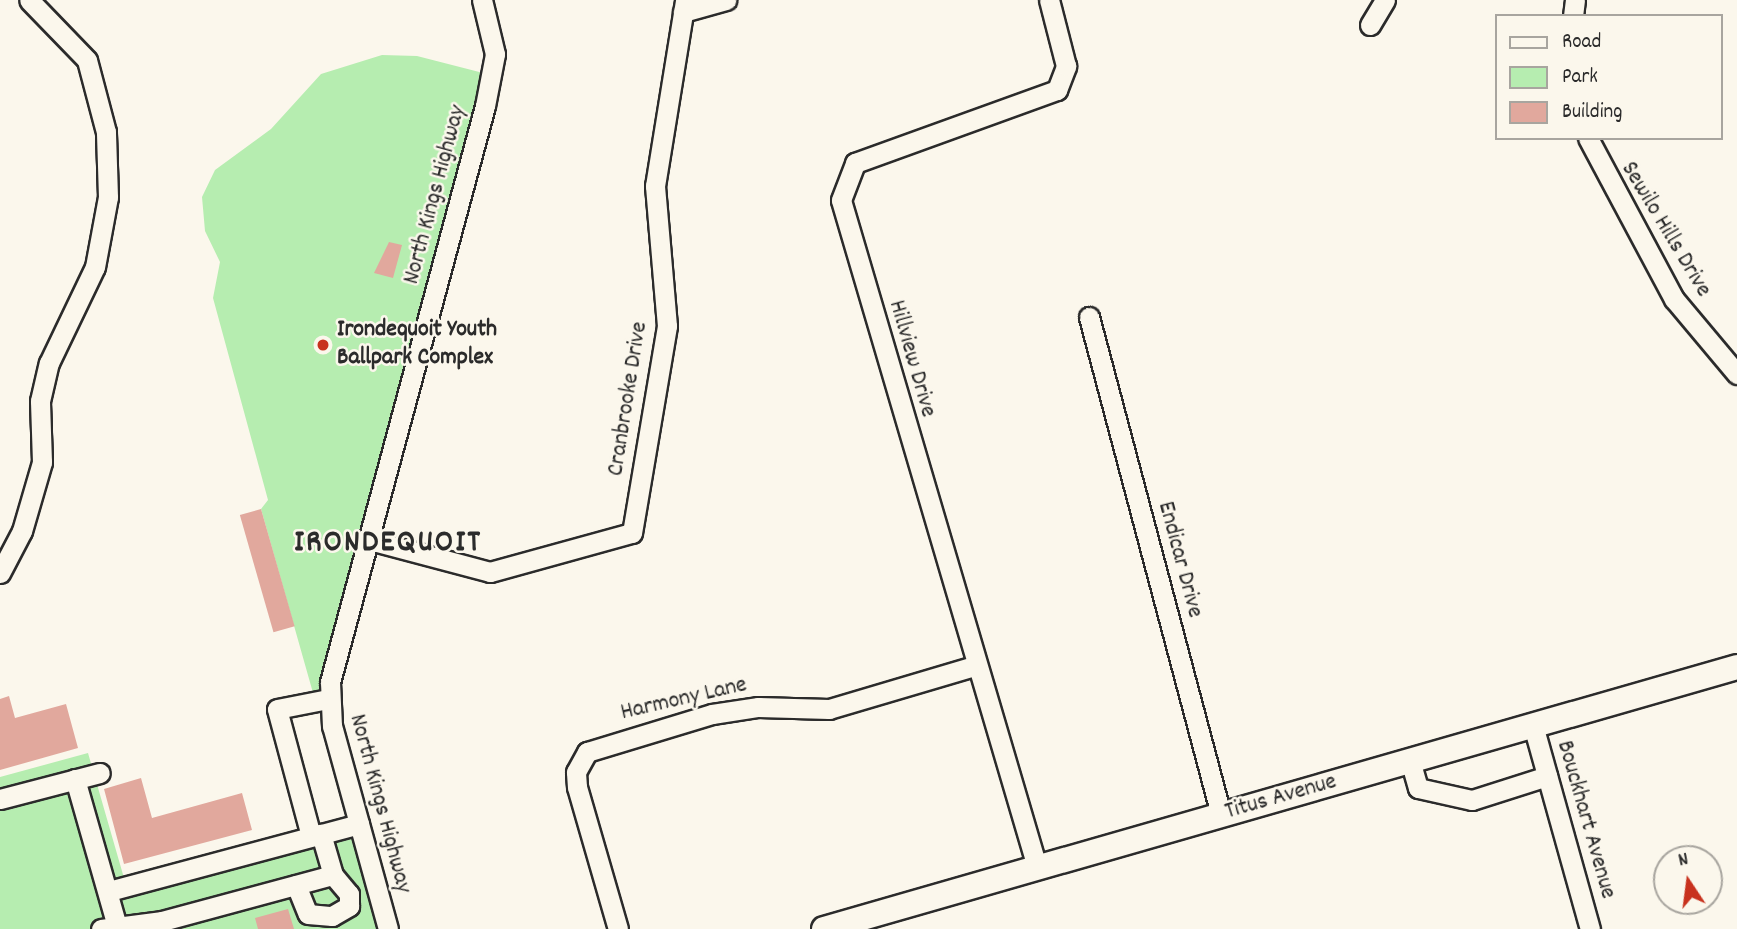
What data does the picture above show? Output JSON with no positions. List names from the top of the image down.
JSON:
{
  "streets": {
    "main road": ["Titus Avenue"],
    "street": [
      "North Kings Highway",
      "Sewilo Hills Drive",
      "Hillview Drive",
      "Cranbrooke Drive",
      "Endicar Drive",
      "Harmony Lane",
      "Bouckhart Avenue"
    ]
  },
  "crossings": [
    ["North Kings Highway", "Cranbrooke Drive"],
    ["Hillview Drive", "Harmony Lane"],
    ["Hillview Drive", "Titus Avenue"],
    ["Endicar Drive", "Titus Avenue"],
    ["Titus Avenue", "Bouckhart Avenue"]
  ],
  "districts": ["IRONDEQUOIT"],
  "places": ["Irondequoit Youth Ballpark Complex"],
  "legend": ["Road", "Park", "Building"],
  "north": "top"
}
